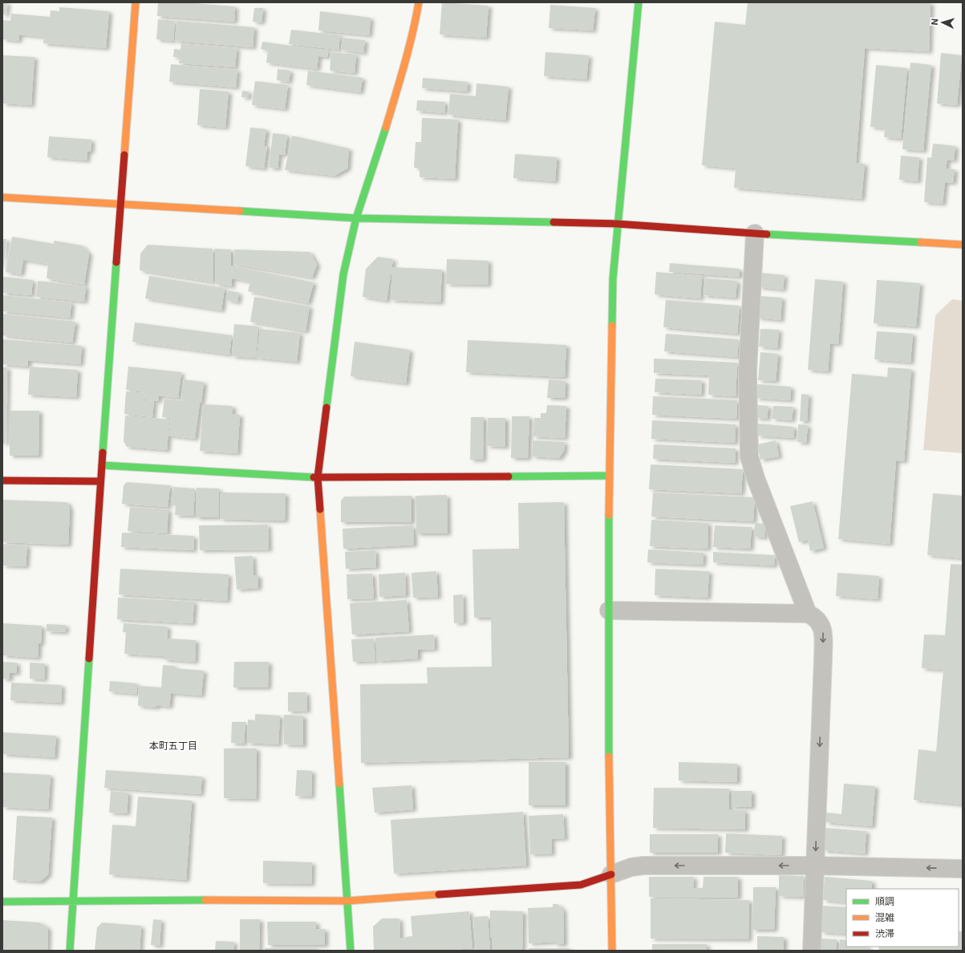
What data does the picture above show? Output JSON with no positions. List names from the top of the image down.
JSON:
{
  "districts": ["本町五丁目"],
  "legend": ["順調", "混雑", "渋滞"],
  "north": "left"
}
